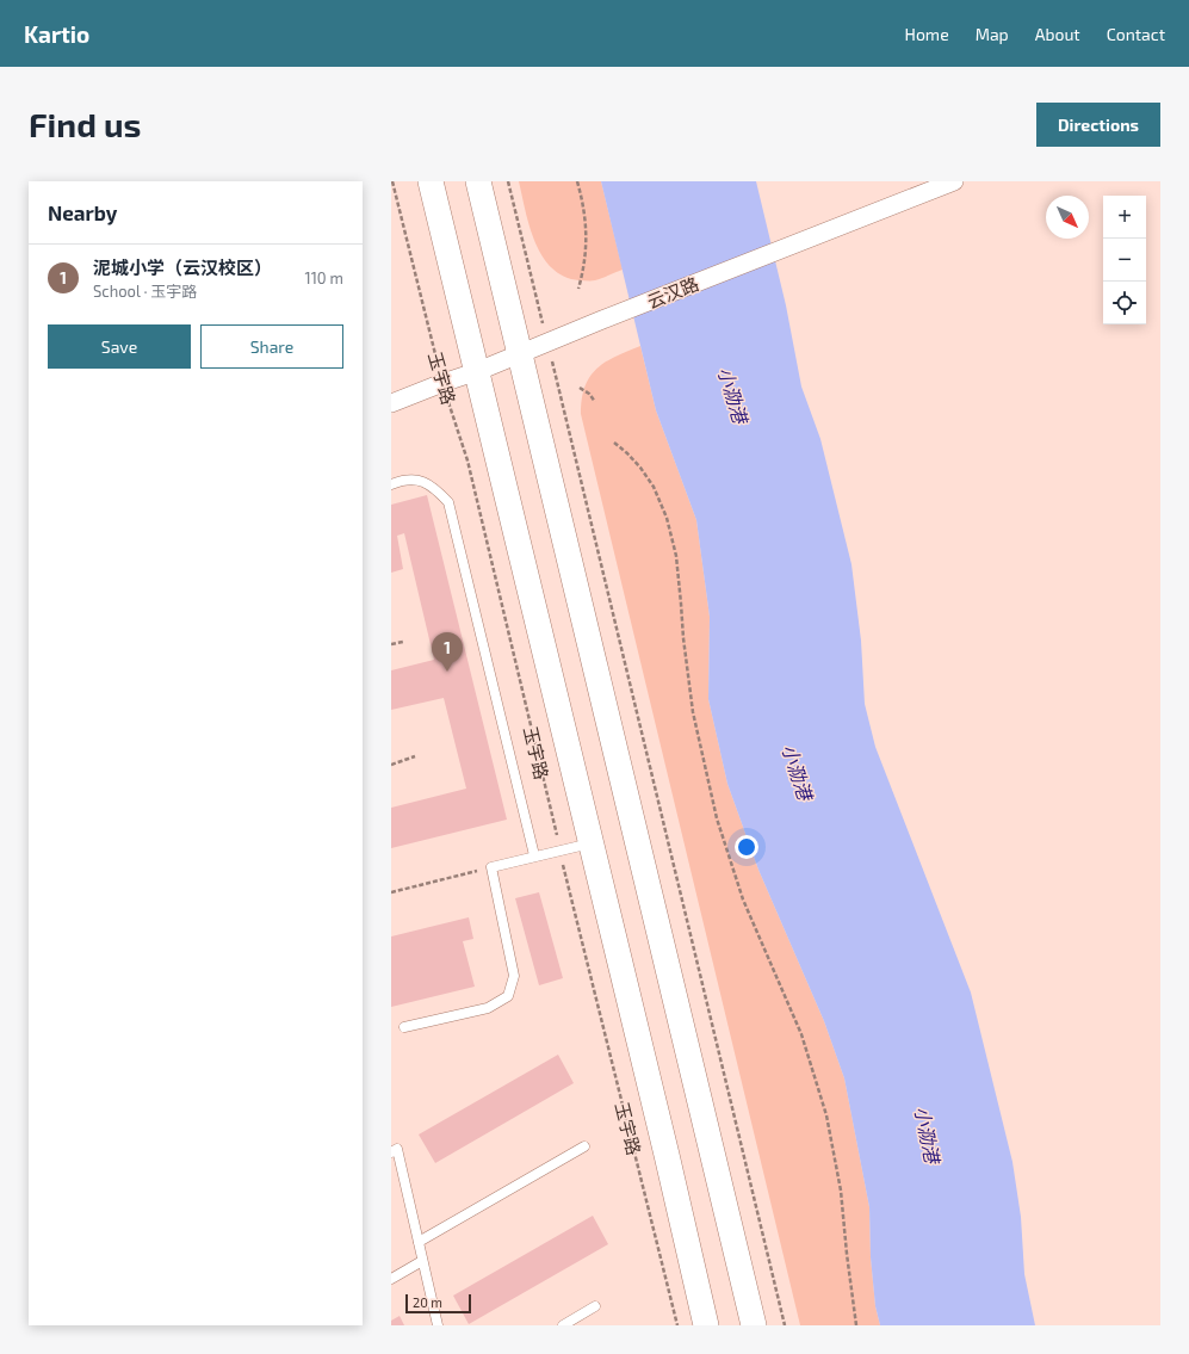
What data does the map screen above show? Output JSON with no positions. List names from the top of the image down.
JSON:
{
  "streets": {
    "street": ["云汉路", "玉宇路"]
  },
  "crossings": [
    ["云汉路", "玉宇路"]
  ],
  "water": ["小泐港"],
  "scale_bar": "20 m",
  "north": "bottom right",
  "page": {
    "header": "Kartio",
    "nav": [
      "Home",
      "Map",
      "About",
      "Contact"
    ],
    "buttons": [
      "Directions",
      ["Save", "Share"]
    ],
    "title": "Find us",
    "heading": "Nearby",
    "map_buttons": ["+", "−"],
    "list": [
      {
        "mark": "1",
        "name": "泥城小学（云汉校区）",
        "note": "School · 玉宇路",
        "value": "110 m"
      }
    ],
    "pins": "1",
    "scale": "20 m"
  }
}
